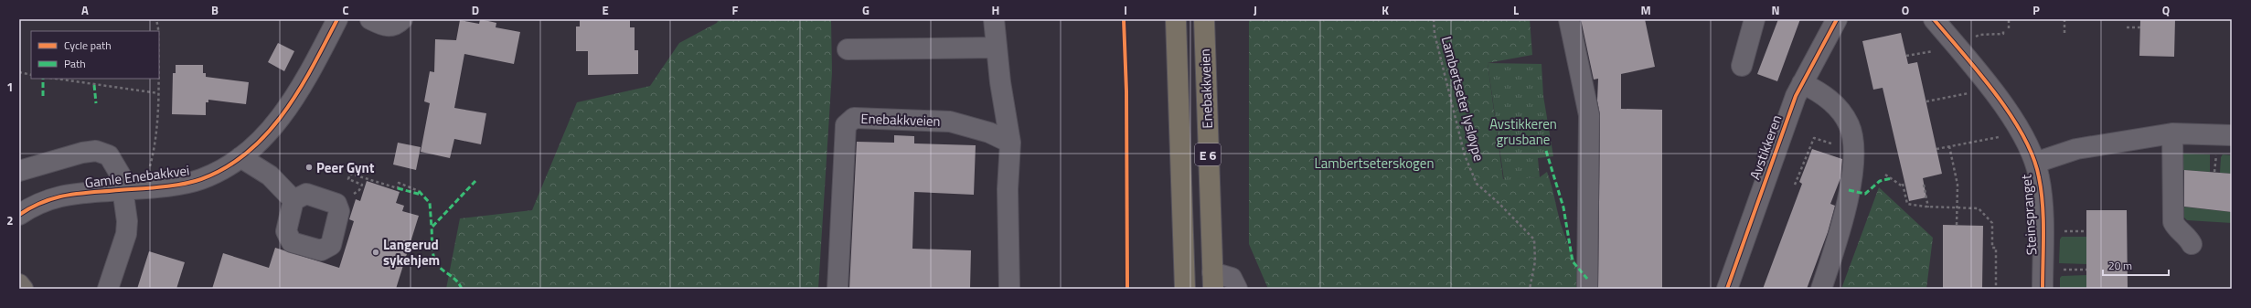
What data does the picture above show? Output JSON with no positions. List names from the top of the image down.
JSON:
{
  "streets": {
    "highway": ["Enebakkveien", "E 6"],
    "street": ["Avstikkeren", "Gamle Enebakkvei", "Steinspranget"],
    "path": ["Lambertseter lysløype"]
  },
  "parks": ["Avstikkeren grusbane", "Lambertseterskogen"],
  "places": ["Peer Gynt", "Langerud sykehjem"],
  "legend": ["Cycle path", "Path"],
  "scale_bar": "20 m",
  "grid": {
    "columns": [
      "A",
      "B",
      "C",
      "D",
      "E",
      "F",
      "G",
      "H",
      "I",
      "J",
      "K",
      "L",
      "M",
      "N",
      "O",
      "P",
      "Q"
    ],
    "rows": ["1", "2"]
  }
}
